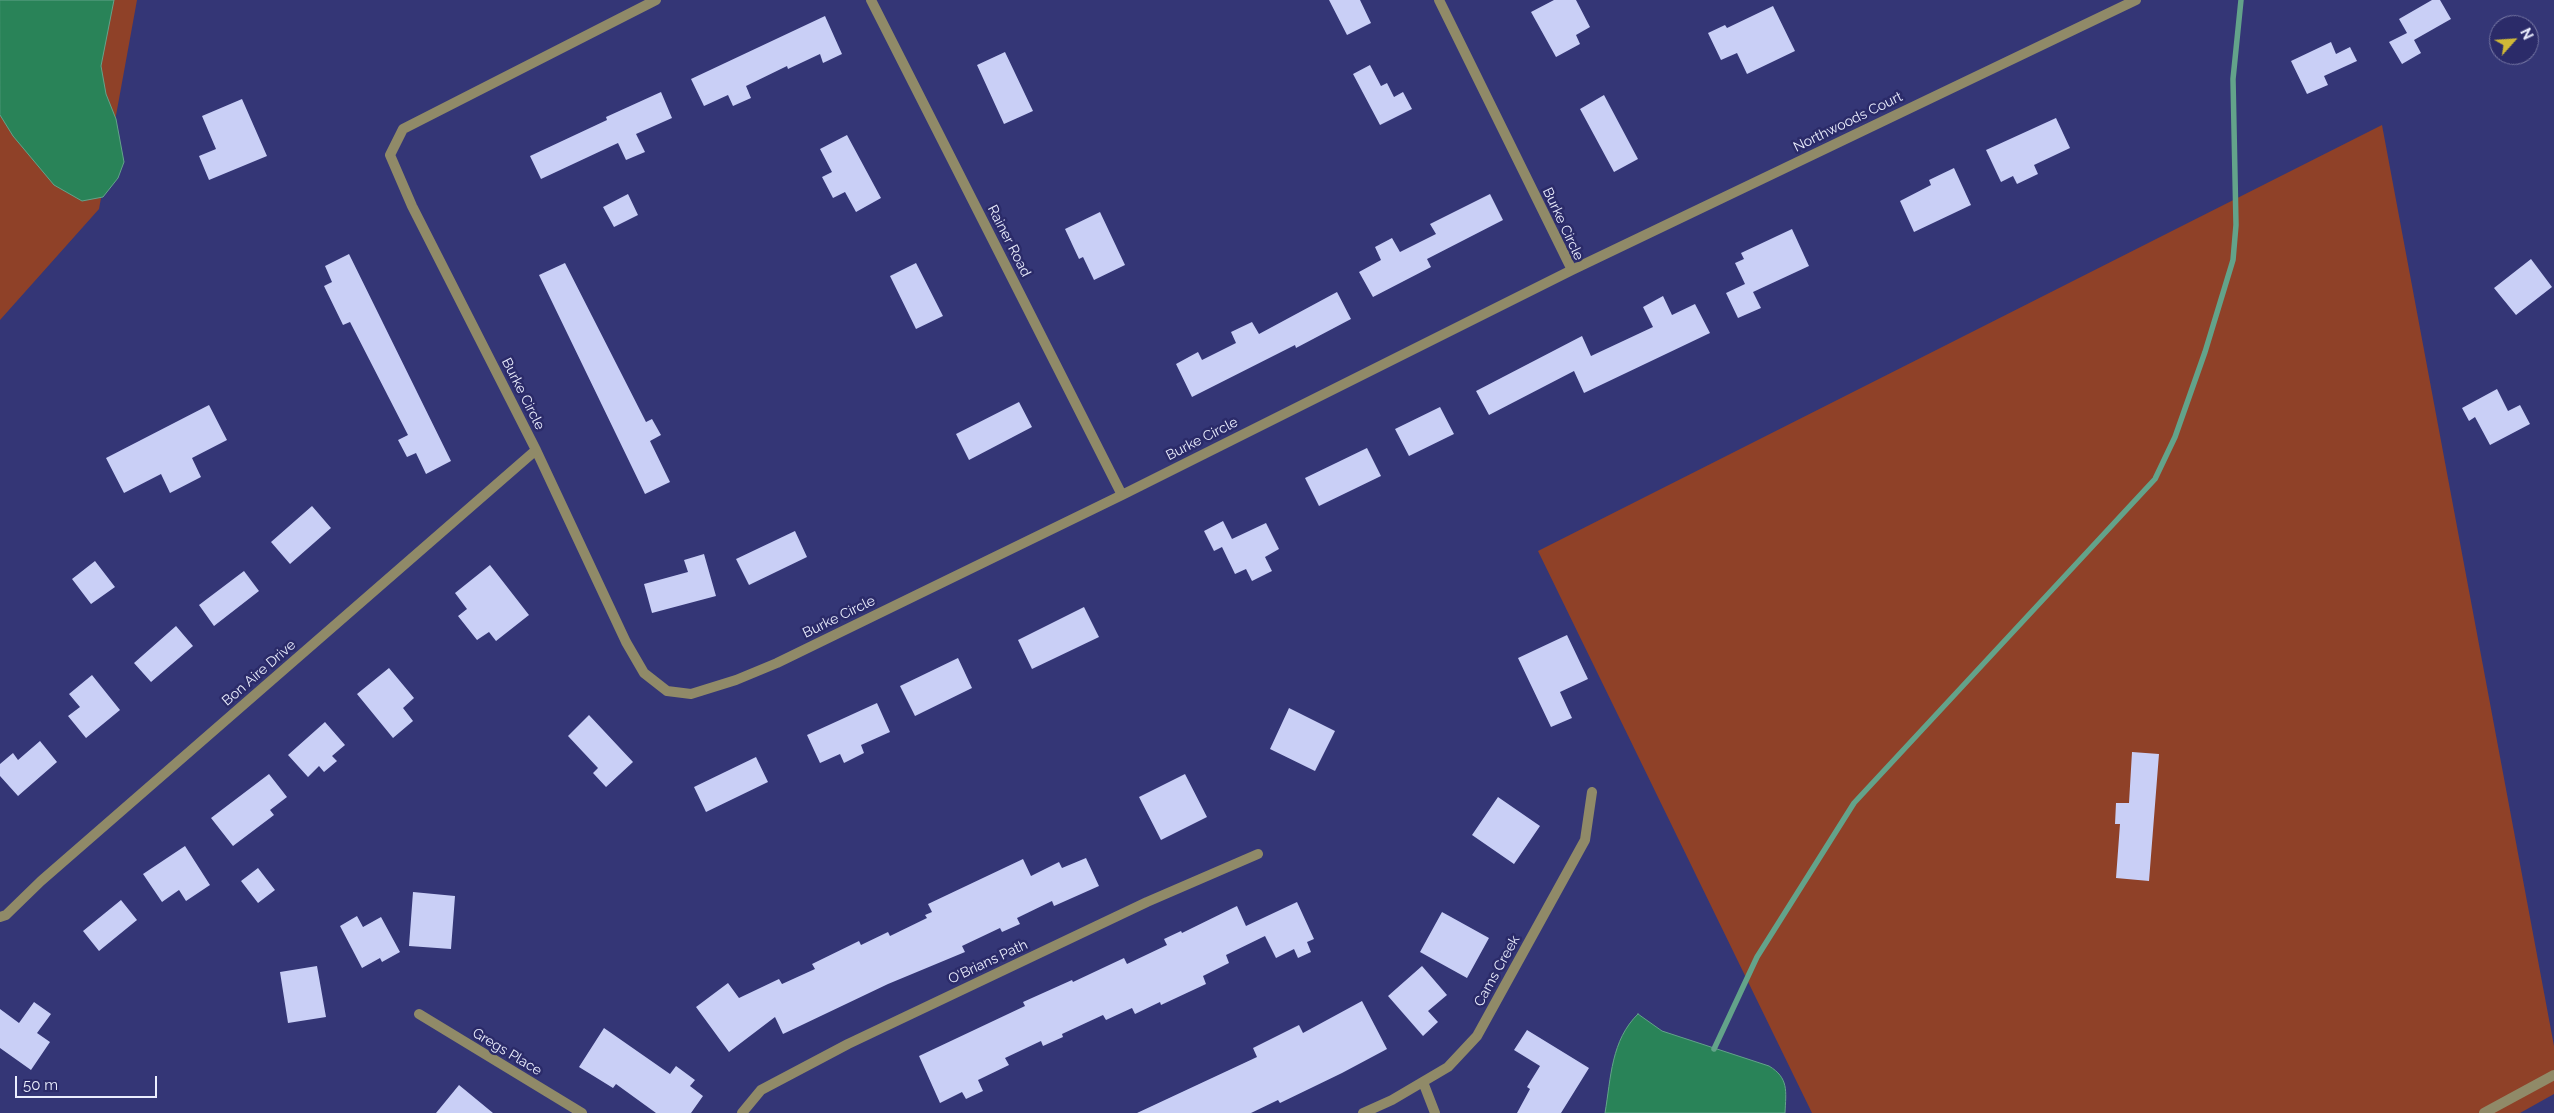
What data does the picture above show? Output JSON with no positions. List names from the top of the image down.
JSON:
{
  "streets": {
    "street": [
      "Northwoods Court",
      "Burke Circle",
      "Rainer Road",
      "Bon Aire Drive",
      "O'Brians Path",
      "Cams Creek",
      "Gregs Place"
    ]
  },
  "crossings": [
    ["Northwoods Court", "Burke Circle"],
    ["Burke Circle", "Rainer Road"],
    ["Burke Circle", "Bon Aire Drive"]
  ],
  "scale_bar": "50 m",
  "north": "top right"
}
